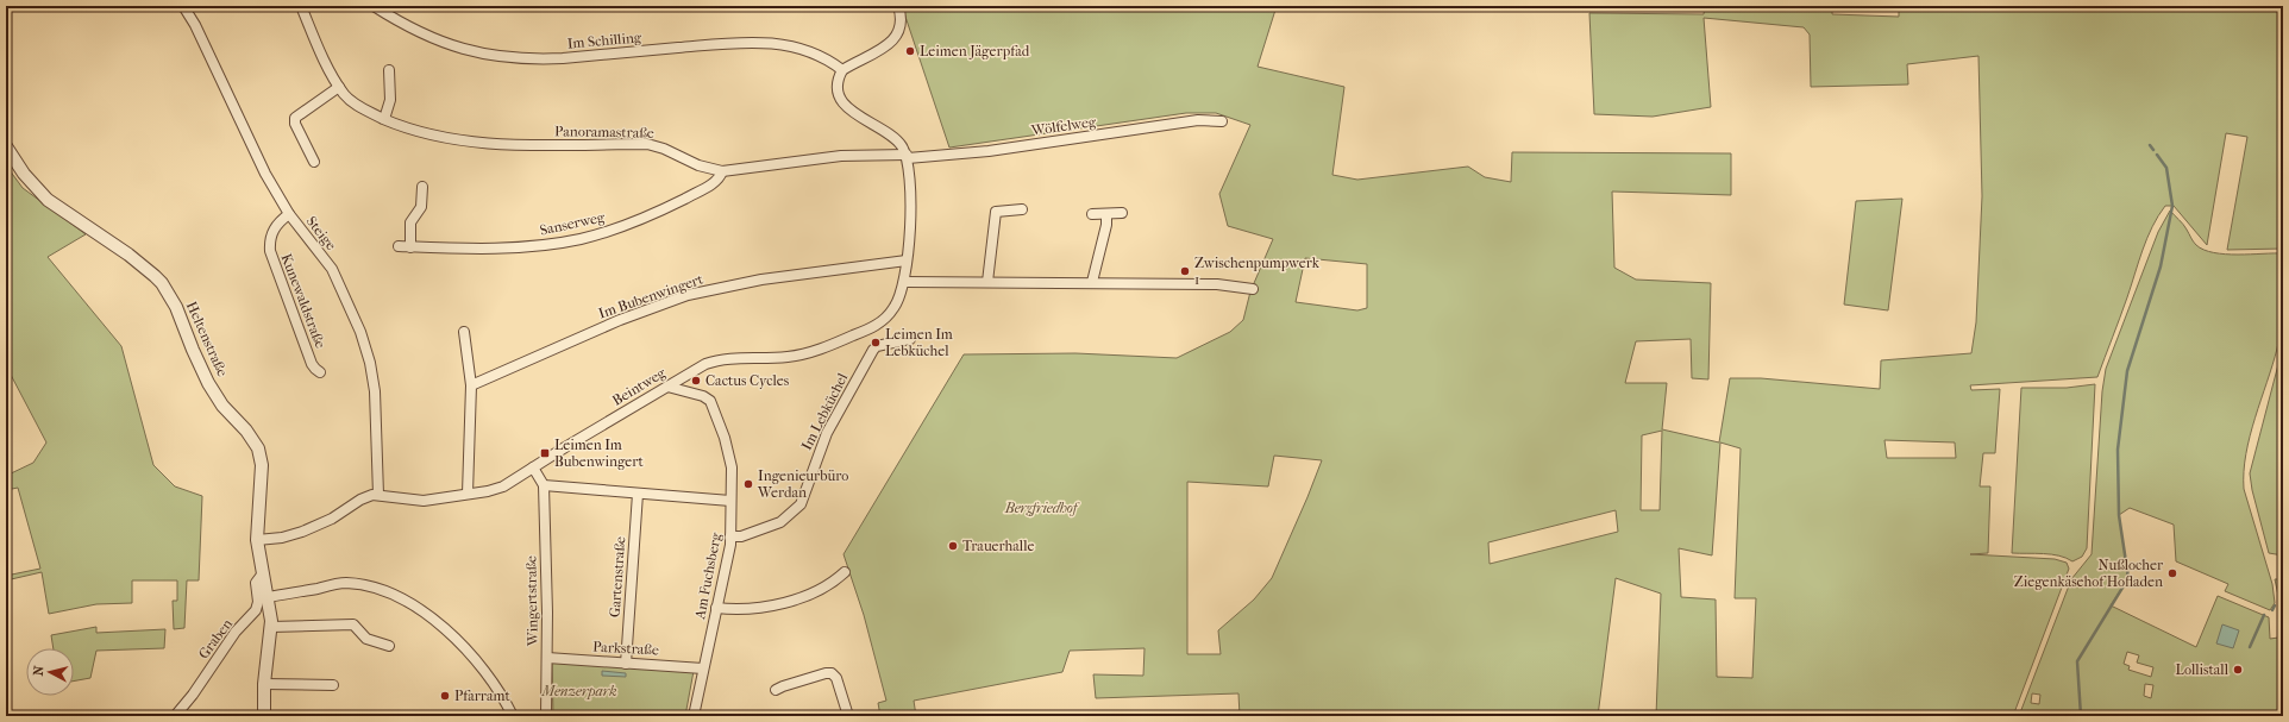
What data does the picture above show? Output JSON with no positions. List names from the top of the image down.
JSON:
{
  "streets": {
    "street": [
      "Im Schilling",
      "Wölfelweg",
      "Panoramastraße",
      "Sanserweg",
      "Steige",
      "Im Bubenwingert",
      "Kunewaldstraße",
      "Heltenstraße",
      "Beintweg",
      "Im Lebküchel",
      "Am Fuchsberg",
      "Gartenstraße",
      "Wingertstraße",
      "Graben",
      "Parkstraße"
    ]
  },
  "crossings": [
    ["Wölfelweg", "Panoramastraße"],
    ["Wölfelweg", "Beintweg"],
    ["Panoramastraße", "Sanserweg"],
    ["Panoramastraße", "Beintweg"],
    ["Steige", "Kunewaldstraße"],
    ["Steige", "Beintweg"],
    ["Im Bubenwingert", "Beintweg"],
    ["Heltenstraße", "Beintweg"],
    ["Heltenstraße", "Graben"],
    ["Beintweg", "Am Fuchsberg"],
    ["Im Lebküchel", "Am Fuchsberg"],
    ["Am Fuchsberg", "Parkstraße"],
    ["Gartenstraße", "Parkstraße"],
    ["Wingertstraße", "Parkstraße"]
  ],
  "parks": ["Bergfriedhof", "Menzerpark"],
  "places": {
    "other": [
      "Leimen Jägerpfad",
      "Zwischenpumpwerk 1",
      "Leimen Im Lebküchel",
      "Cactus Cycles",
      "Ingenieurbüro Werdan",
      "Trauerhalle",
      "Nußlocher Ziegenkäsehof Hofladen",
      "Lollistall",
      "Pfarramt"
    ],
    "transit": ["Leimen Im Bubenwingert"]
  },
  "north": "left"
}
